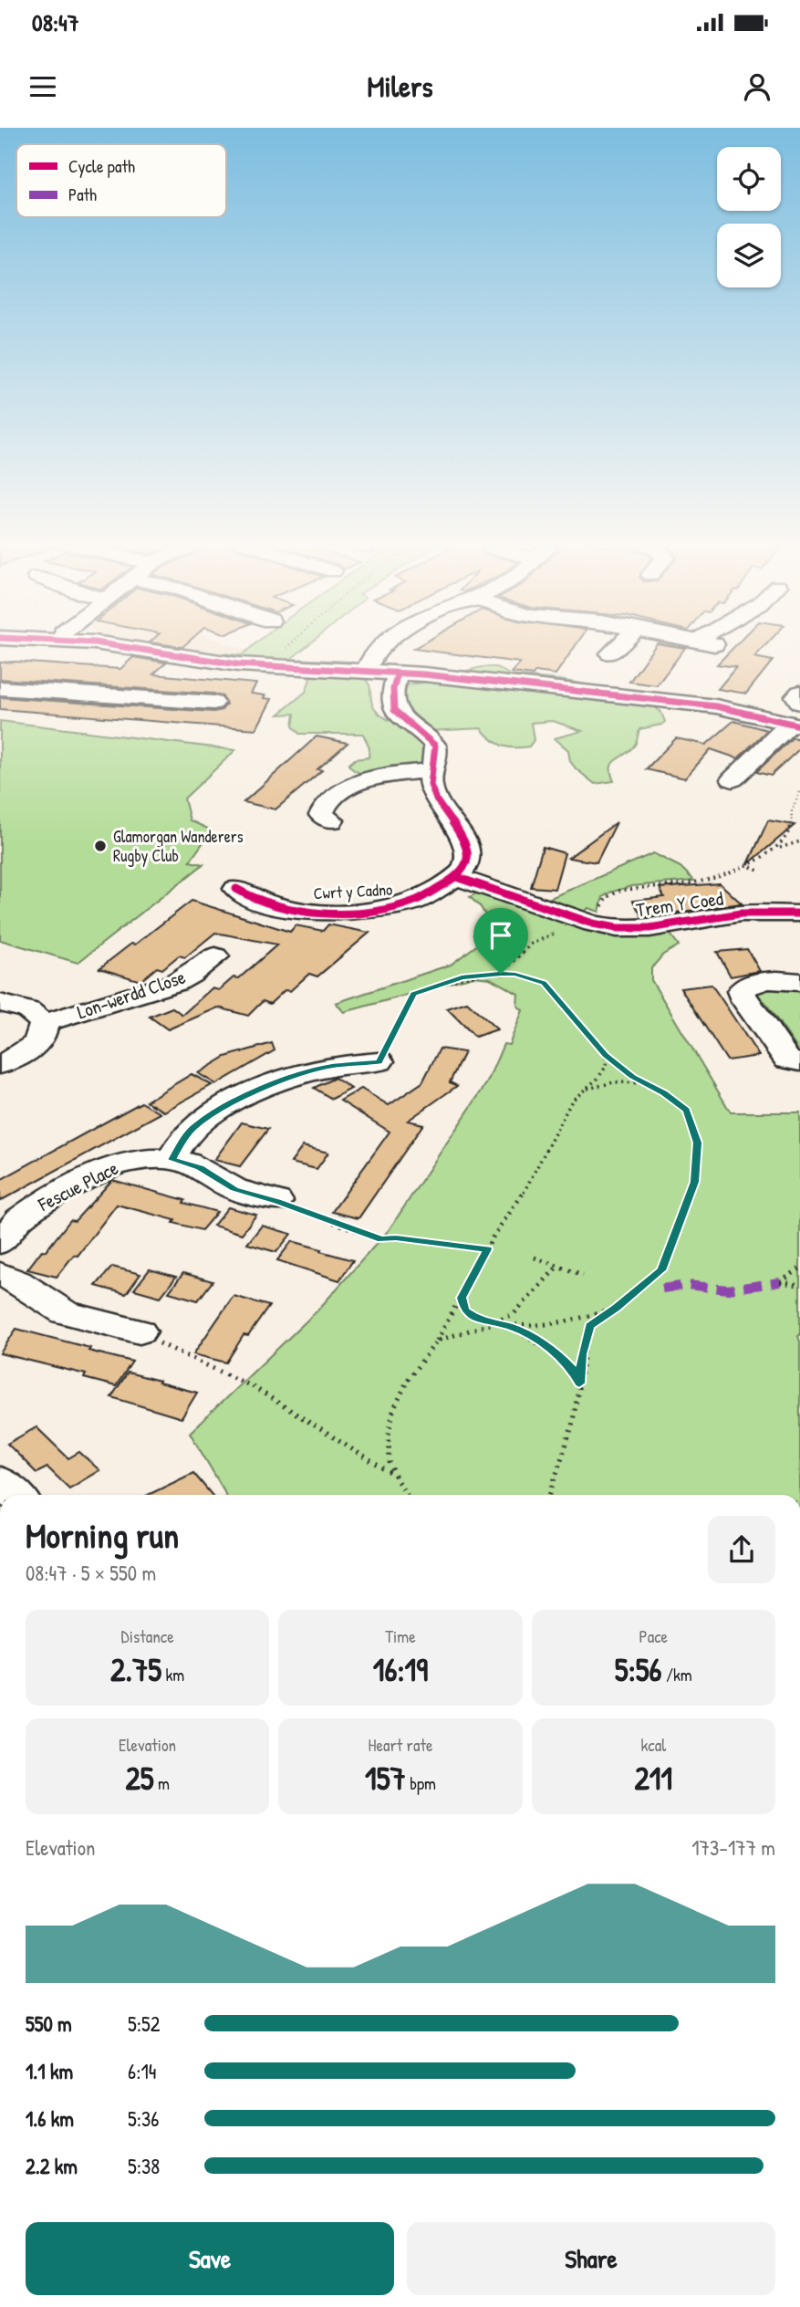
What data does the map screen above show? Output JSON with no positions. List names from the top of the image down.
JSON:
{
  "streets": {
    "street": [
      "Cwrt y Cadno",
      "Trem Y Coed",
      "Lon-werdd Close",
      "Fescue Place"
    ]
  },
  "crossings": [
    ["Cwrt y Cadno", "Trem Y Coed"]
  ],
  "places": ["Glamorgan Wanderers Rugby Club"],
  "legend": ["Cycle path", "Path"],
  "page": {
    "status": "08:47",
    "header": "Milers",
    "heading": ["Morning run", "08:47 · 5 × 550 m"],
    "stats": [
      ["Distance", "2.75 km"],
      ["Time", "16:19"],
      ["Pace", "5:56 /km"],
      ["Elevation", "25 m"],
      ["Heart rate", "157 bpm"],
      ["kcal", "211"]
    ],
    "chart": ["Elevation", "173–177 m"],
    "list": [
      {
        "name": "550 m",
        "note": "5:52"
      },
      {
        "name": "1.1 km",
        "note": "6:14"
      },
      {
        "name": "1.6 km",
        "note": "5:36"
      },
      {
        "name": "2.2 km",
        "note": "5:38"
      }
    ],
    "buttons": ["Save", "Share"]
  }
}
